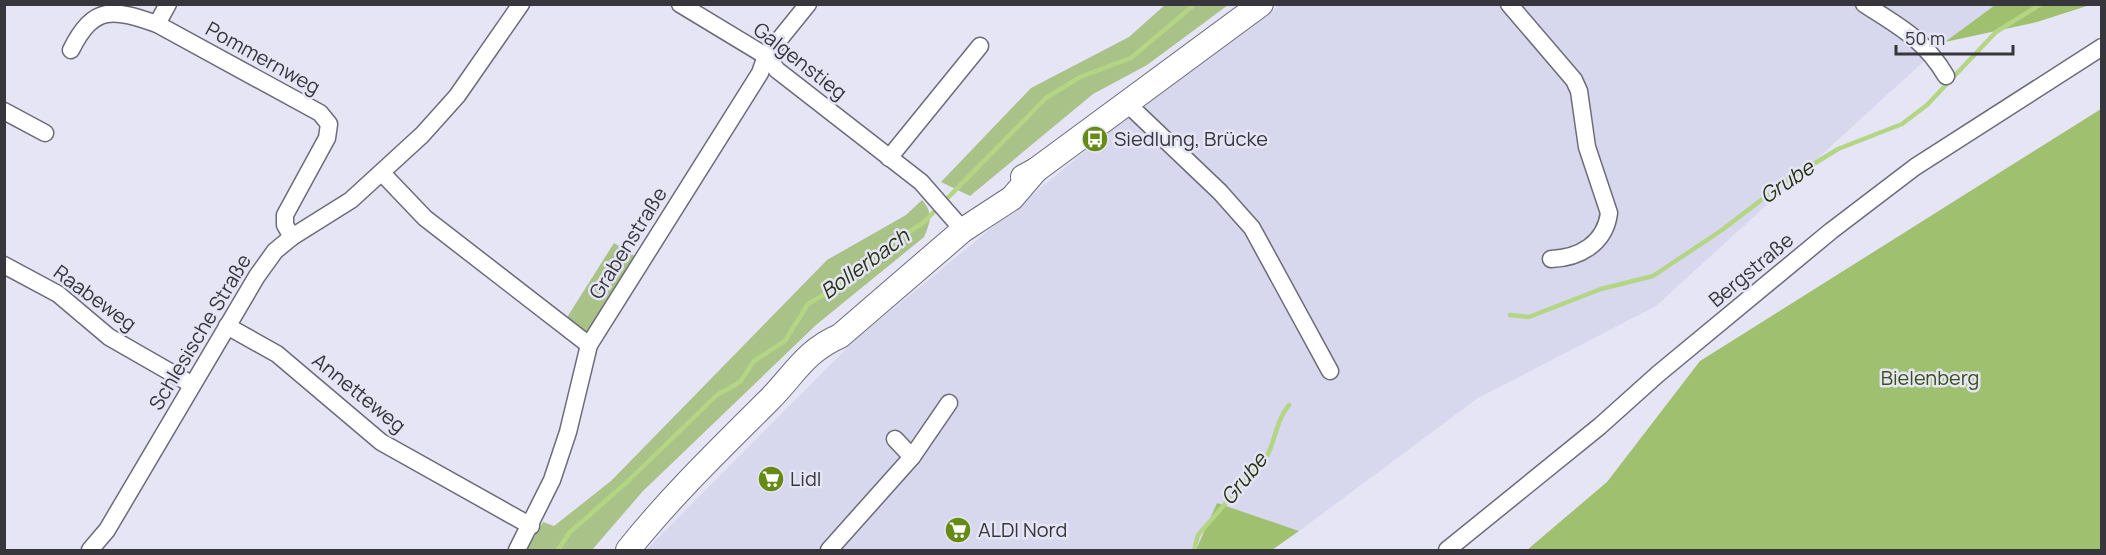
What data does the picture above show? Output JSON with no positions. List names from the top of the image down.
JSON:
{
  "streets": {
    "street": [
      "Pommernweg",
      "Galgenstieg",
      "Grabenstraße",
      "Bergstraße",
      "Raabeweg",
      "Schlesische Straße",
      "Annetteweg"
    ]
  },
  "crossings": [
    ["Pommernweg", "Schlesische Straße"],
    ["Galgenstieg", "Grabenstraße"],
    ["Grabenstraße", "Annetteweg"],
    ["Raabeweg", "Schlesische Straße"],
    ["Schlesische Straße", "Annetteweg"]
  ],
  "water": ["Grube", "Bollerbach"],
  "parks": ["Bielenberg"],
  "places": {
    "bus stop": ["Siedlung, Brücke"],
    "supermarket": ["Lidl", "ALDI Nord"]
  },
  "scale_bar": "50 m"
}
